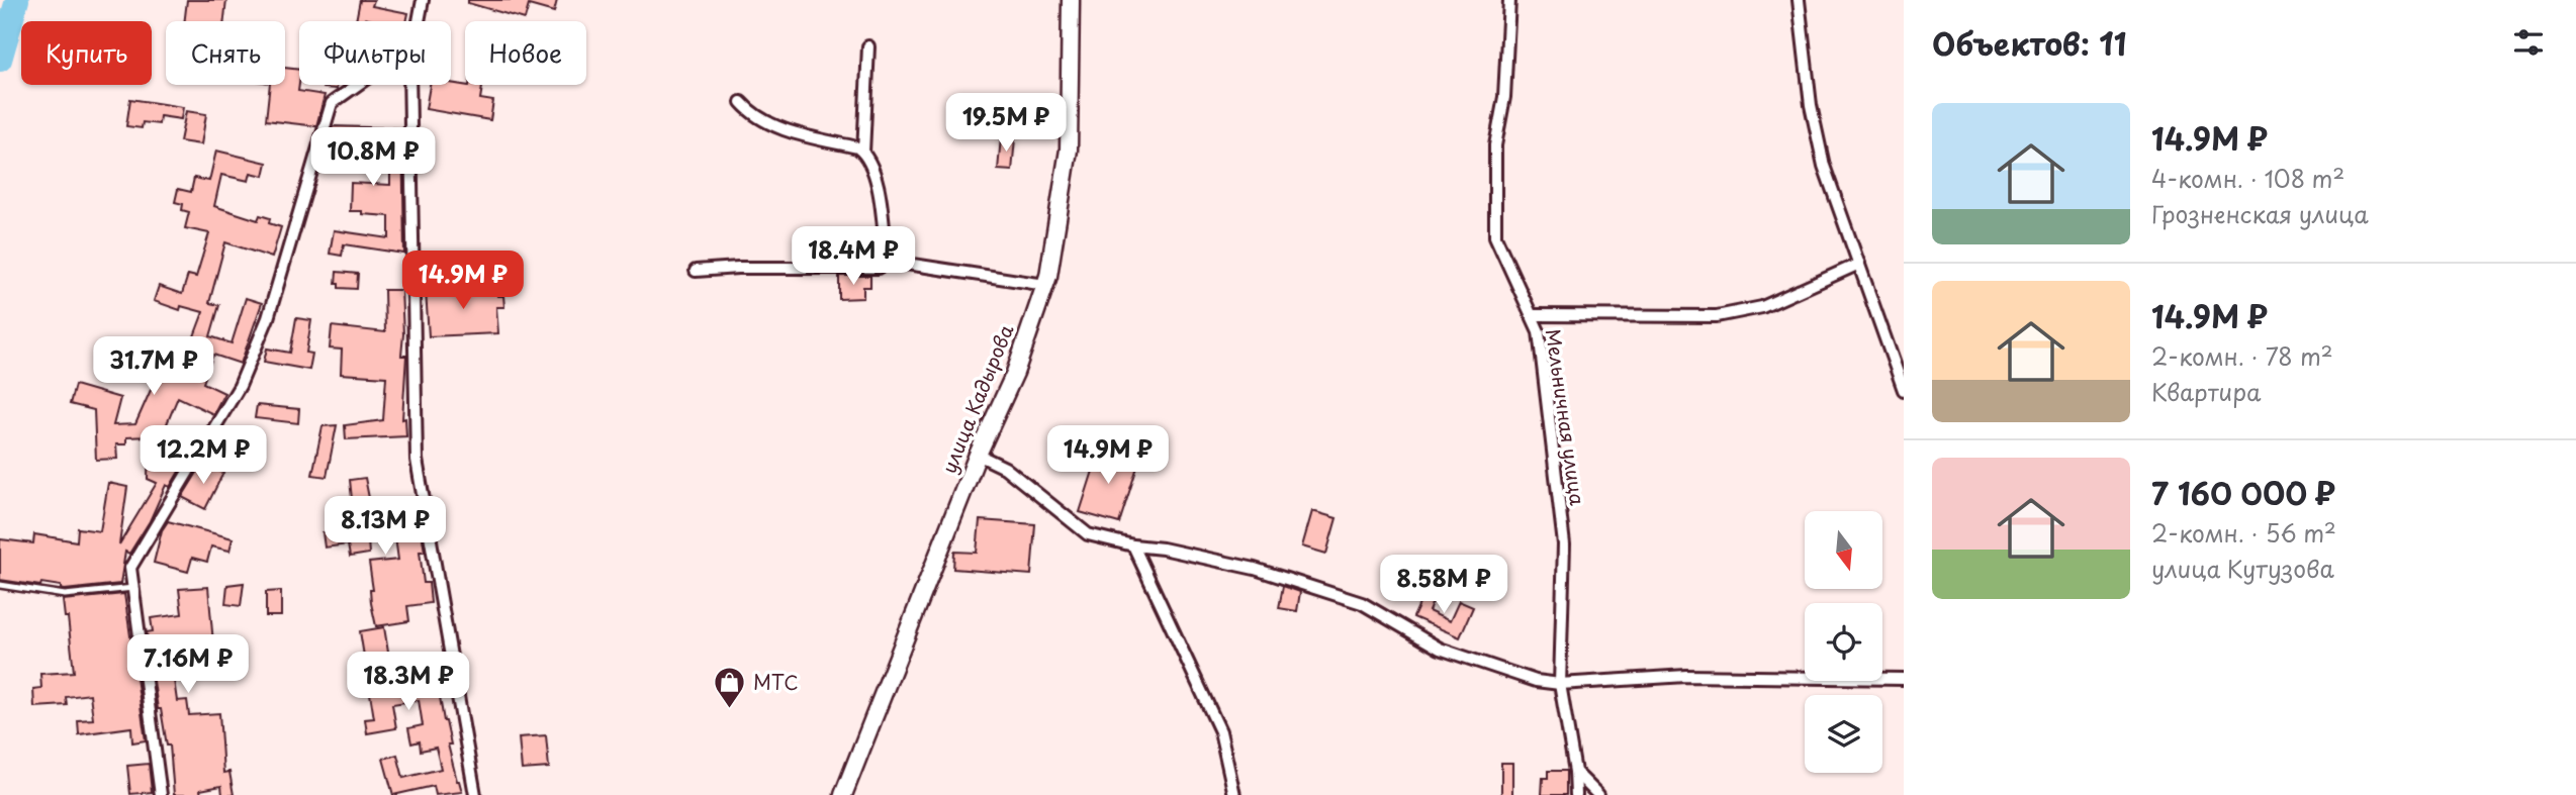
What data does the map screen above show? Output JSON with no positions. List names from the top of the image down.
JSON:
{
  "streets": {
    "street": ["улица Кадырова", "Мельничная улица"]
  },
  "places": {
    "shop": ["МТС"]
  },
  "north": "bottom",
  "page": {
    "heading": "Объектов: 11",
    "chip": [
      "Купить",
      "Снять",
      "Фильтры",
      "Новое"
    ],
    "list": [
      {
        "name": "14.9M ₽",
        "note": "4-комн. · 108 m² · Грозненская улица"
      },
      {
        "name": "14.9M ₽",
        "note": "2-комн. · 78 m² · Квартира"
      },
      {
        "name": "7 160 000 ₽",
        "note": "2-комн. · 56 m² · улица Кутузова"
      }
    ],
    "price": [
      "19.5M ₽",
      "10.8M ₽",
      "18.4M ₽",
      "14.9M ₽",
      "31.7M ₽",
      "12.2M ₽",
      "14.9M ₽",
      "8.13M ₽",
      "8.58M ₽",
      "7.16M ₽",
      "18.3M ₽"
    ]
  }
}
